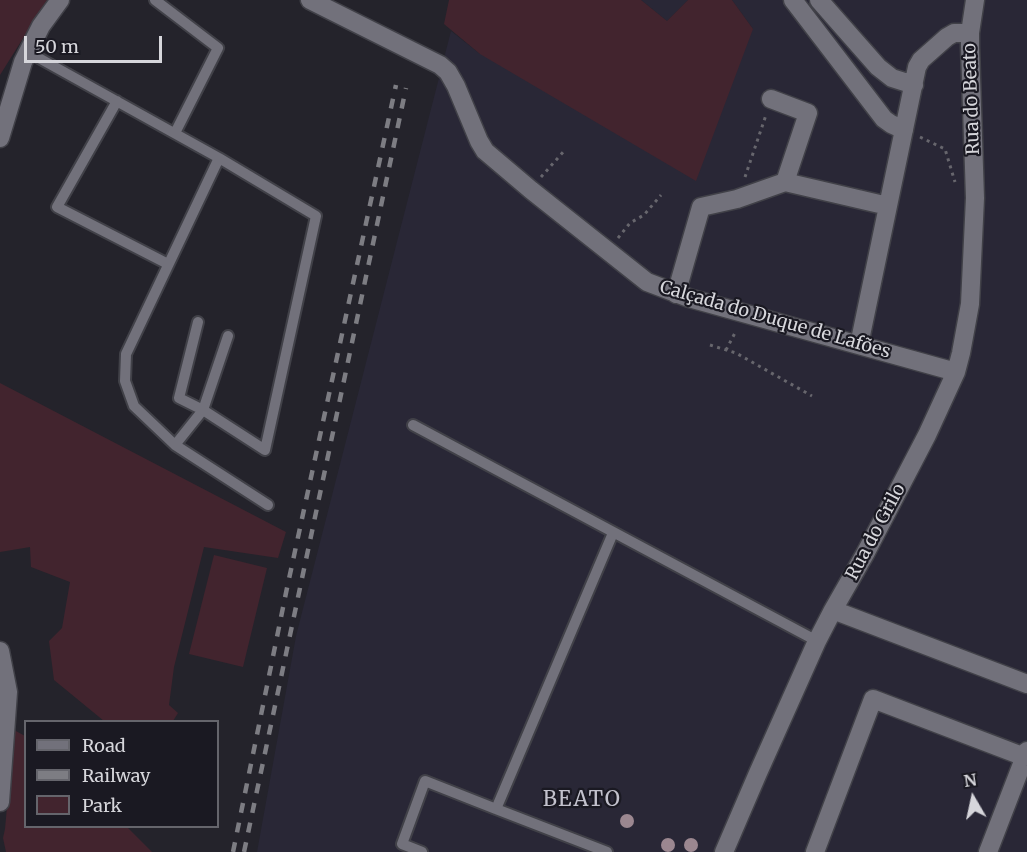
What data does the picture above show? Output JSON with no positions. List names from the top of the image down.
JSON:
{
  "streets": {
    "street": ["Rua do Beato", "Calçada do Duque de Lafões", "Rua do Grilo"]
  },
  "crossings": [
    ["Rua do Beato", "Rua do Grilo"],
    ["Calçada do Duque de Lafões", "Rua do Grilo"]
  ],
  "districts": ["BEATO"],
  "legend": ["Road", "Railway", "Park"],
  "scale_bar": "50 m",
  "north": "top"
}
